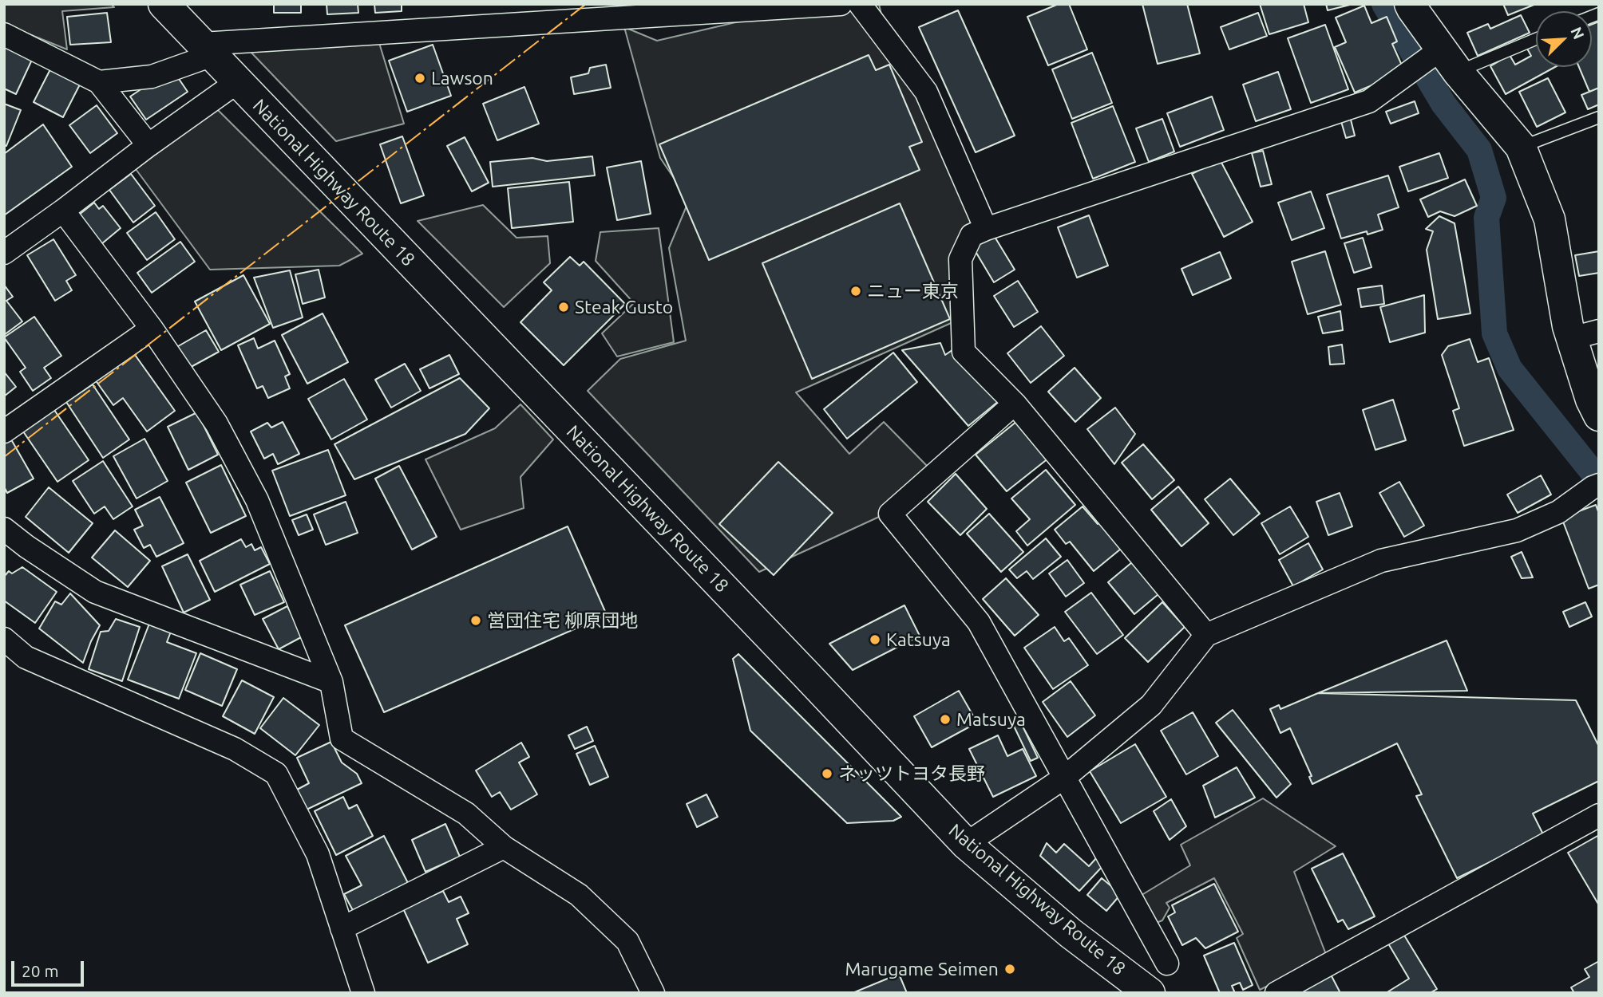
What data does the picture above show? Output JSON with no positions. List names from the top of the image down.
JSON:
{
  "streets": {
    "main road": ["National Highway Route 18"]
  },
  "places": [
    "Lawson",
    "ニュー東京",
    "Steak Gusto",
    "営団住宅 柳原団地",
    "Katsuya",
    "Matsuya",
    "ネッツトヨタ長野",
    "Marugame Seimen"
  ],
  "scale_bar": "20 m",
  "north": "top right"
}
